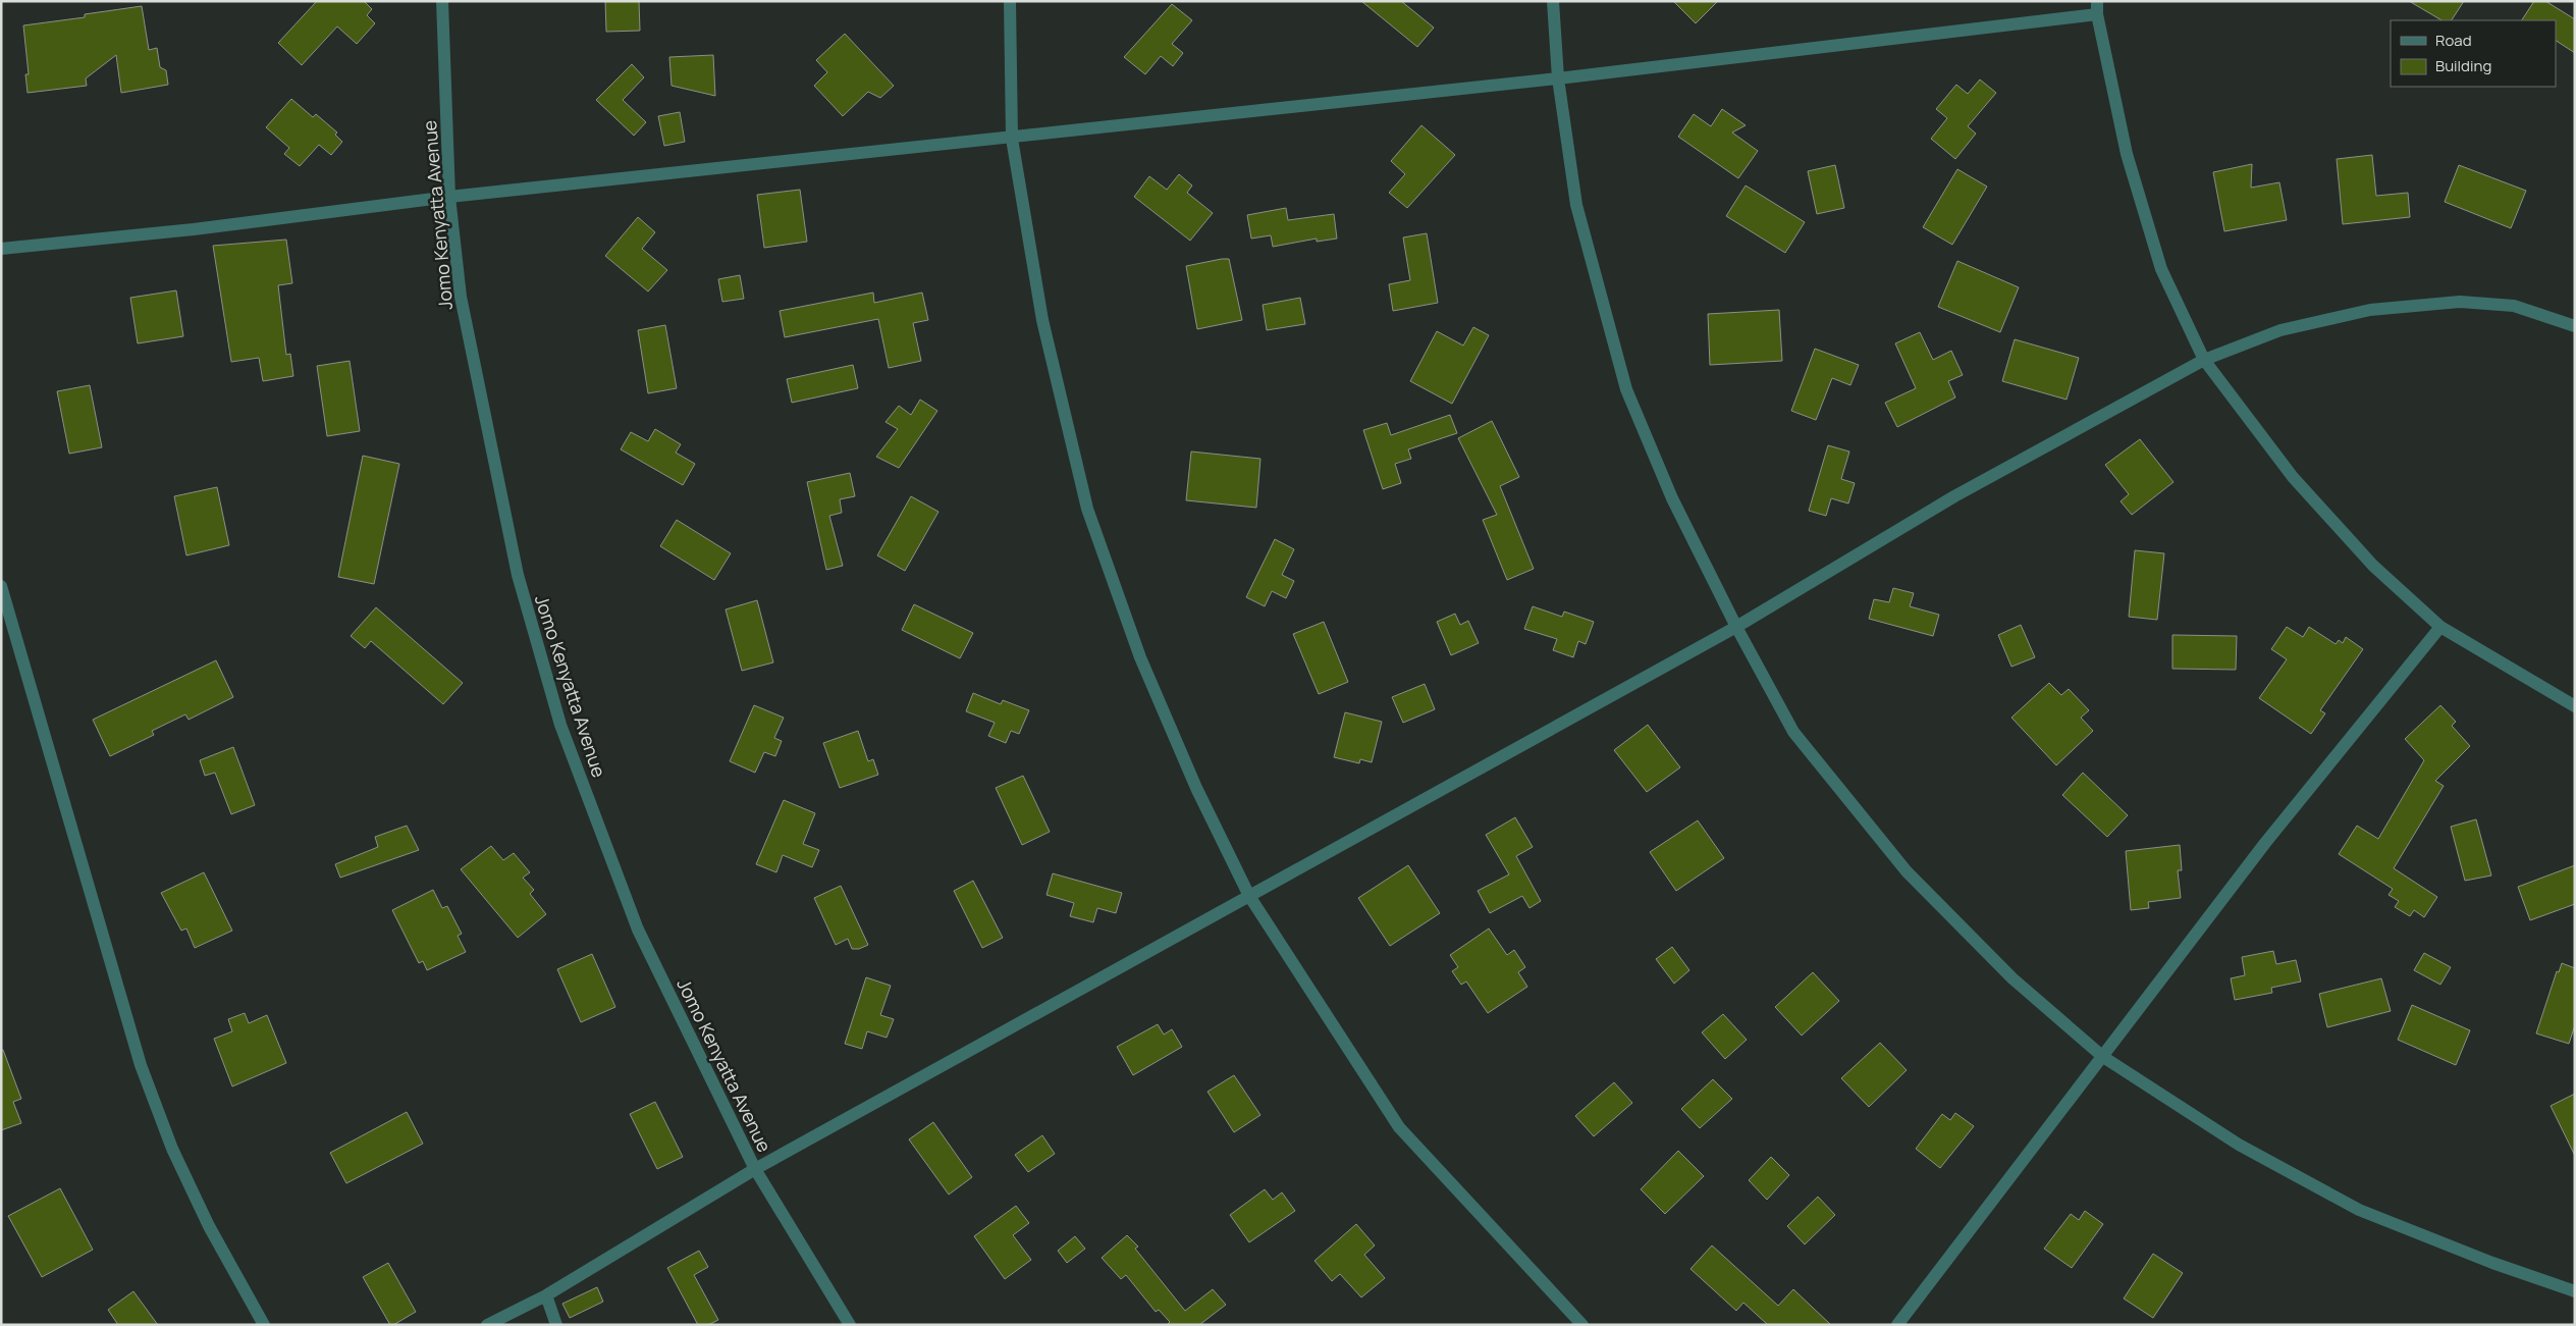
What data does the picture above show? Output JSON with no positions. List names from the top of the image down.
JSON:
{
  "streets": {
    "street": ["Jomo Kenyatta Avenue"]
  },
  "legend": ["Road", "Building"]
}
